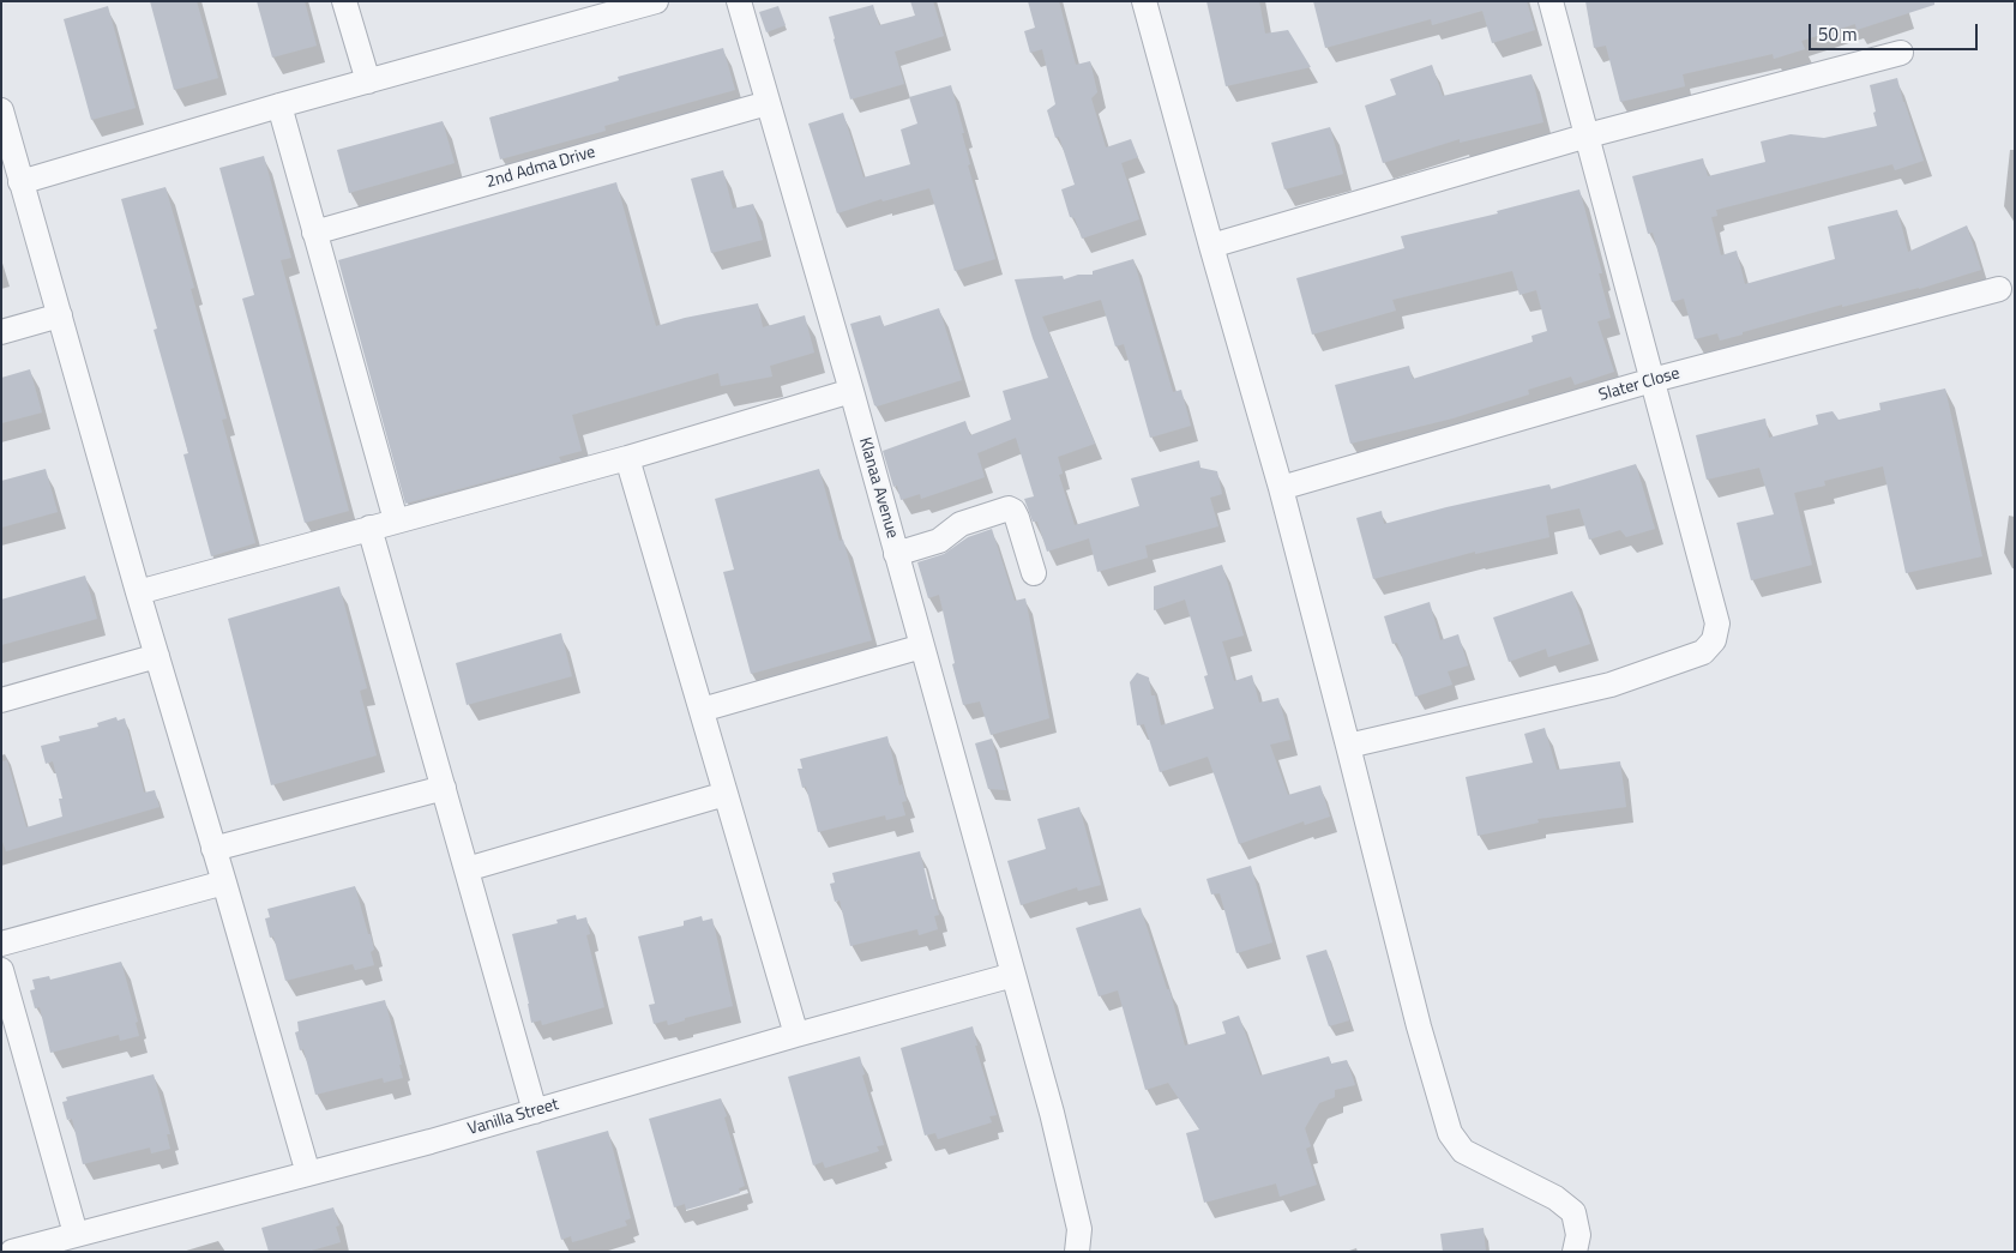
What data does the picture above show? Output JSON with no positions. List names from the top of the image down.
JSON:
{
  "streets": {
    "street": [
      "2nd Adma Drive",
      "Slater Close",
      "Klanaa Avenue",
      "Vanilla Street"
    ]
  },
  "crossings": [
    ["2nd Adma Drive", "Klanaa Avenue"],
    ["Klanaa Avenue", "Vanilla Street"]
  ],
  "scale_bar": "50 m"
}
